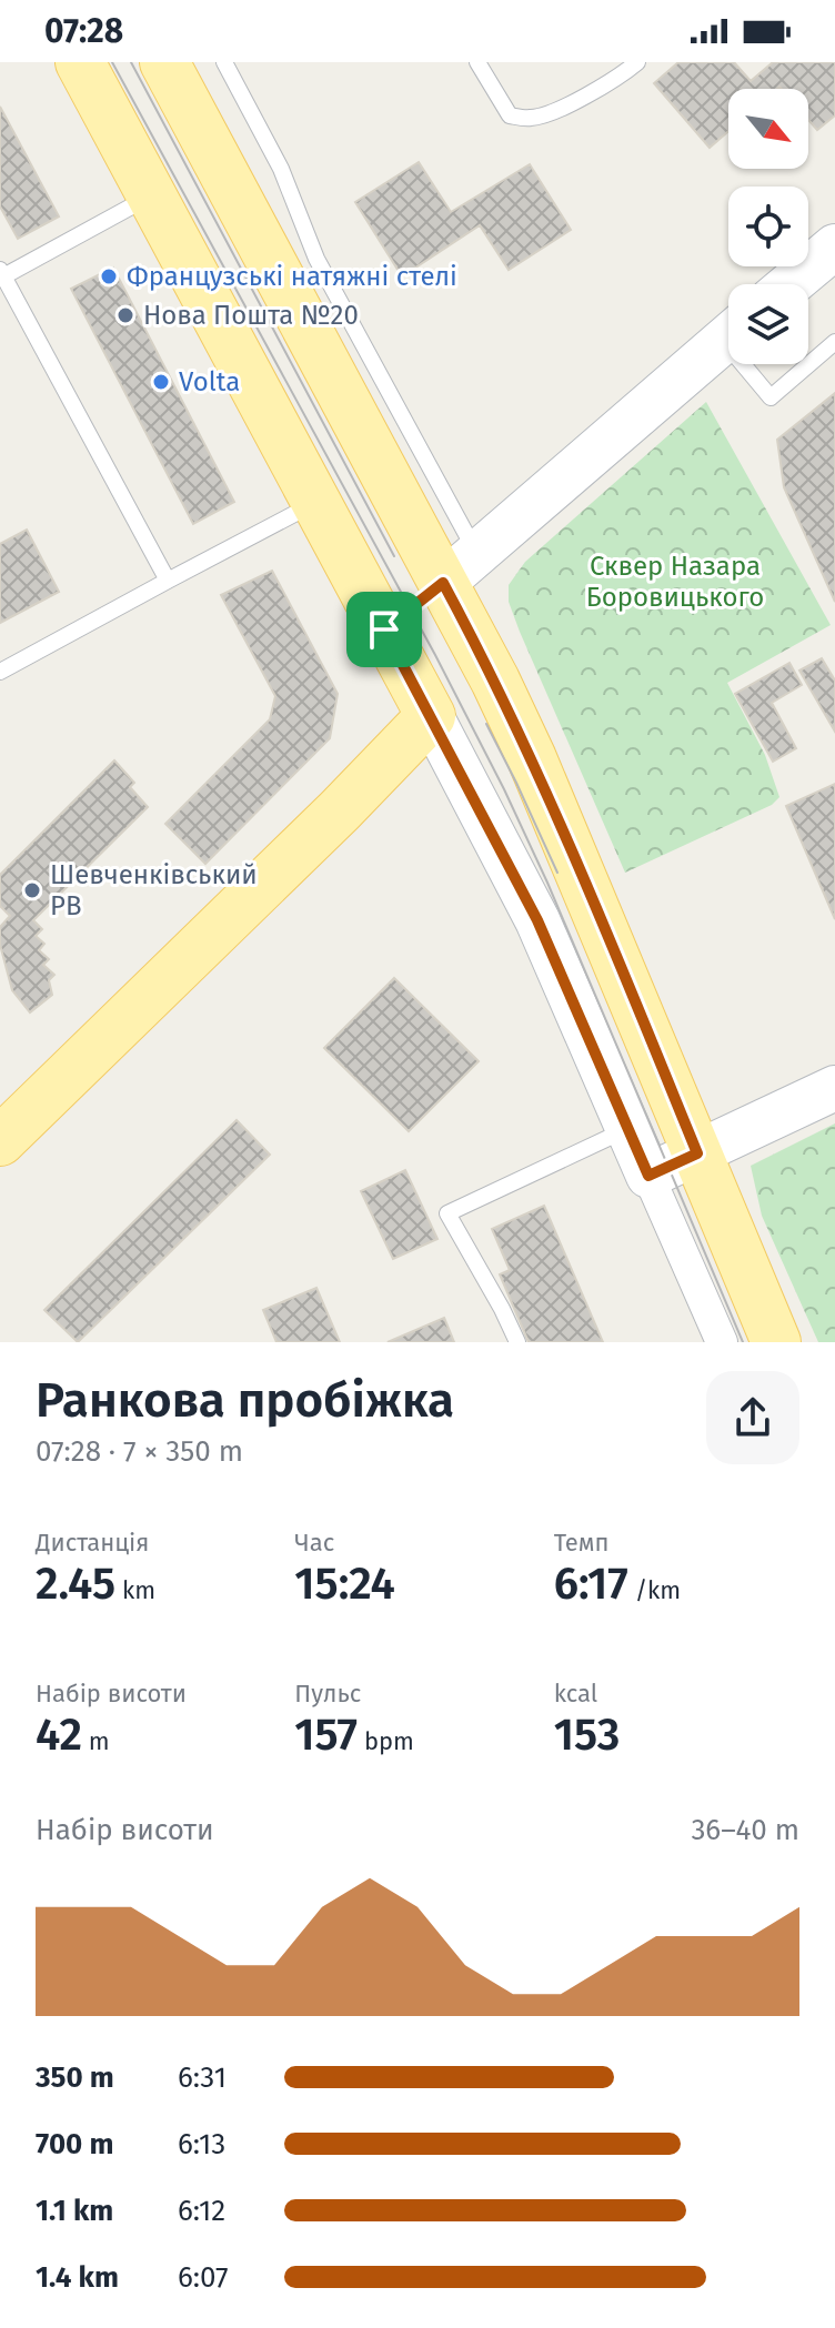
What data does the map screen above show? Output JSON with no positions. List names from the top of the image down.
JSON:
{
  "parks": ["Сквер Назара Боровицького"],
  "places": [
    "Французські натяжні стелі",
    "Нова Пошта №20",
    "Volta",
    "Шевченківський РВ"
  ],
  "north": "bottom right",
  "page": {
    "status": "07:28",
    "heading": ["Ранкова пробіжка", "07:28 · 7 × 350 m"],
    "stats": [
      ["Дистанція", "2.45 km"],
      ["Час", "15:24"],
      ["Темп", "6:17 /km"],
      ["Набір висоти", "42 m"],
      ["Пульс", "157 bpm"],
      ["kcal", "153"]
    ],
    "chart": ["Набір висоти", "36–40 m"],
    "list": [
      {
        "name": "350 m",
        "note": "6:31"
      },
      {
        "name": "700 m",
        "note": "6:13"
      },
      {
        "name": "1.1 km",
        "note": "6:12"
      },
      {
        "name": "1.4 km",
        "note": "6:07"
      }
    ]
  }
}
